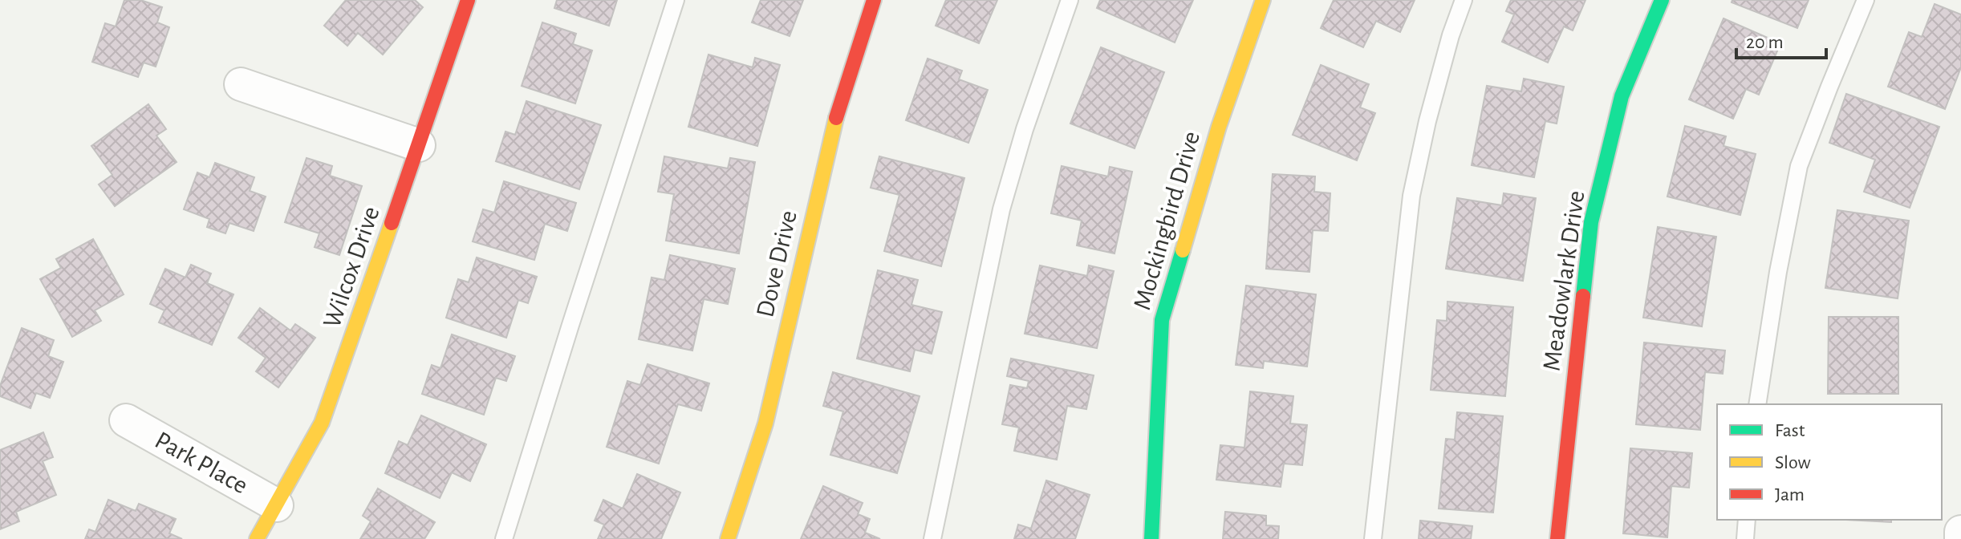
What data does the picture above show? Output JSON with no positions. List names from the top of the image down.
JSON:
{
  "streets": {
    "street": [
      "Mockingbird Drive",
      "Dove Drive",
      "Wilcox Drive",
      "Meadowlark Drive",
      "Park Place"
    ]
  },
  "crossings": [
    ["Wilcox Drive", "Park Place"]
  ],
  "legend": ["Fast", "Slow", "Jam"],
  "scale_bar": "20 m"
}
